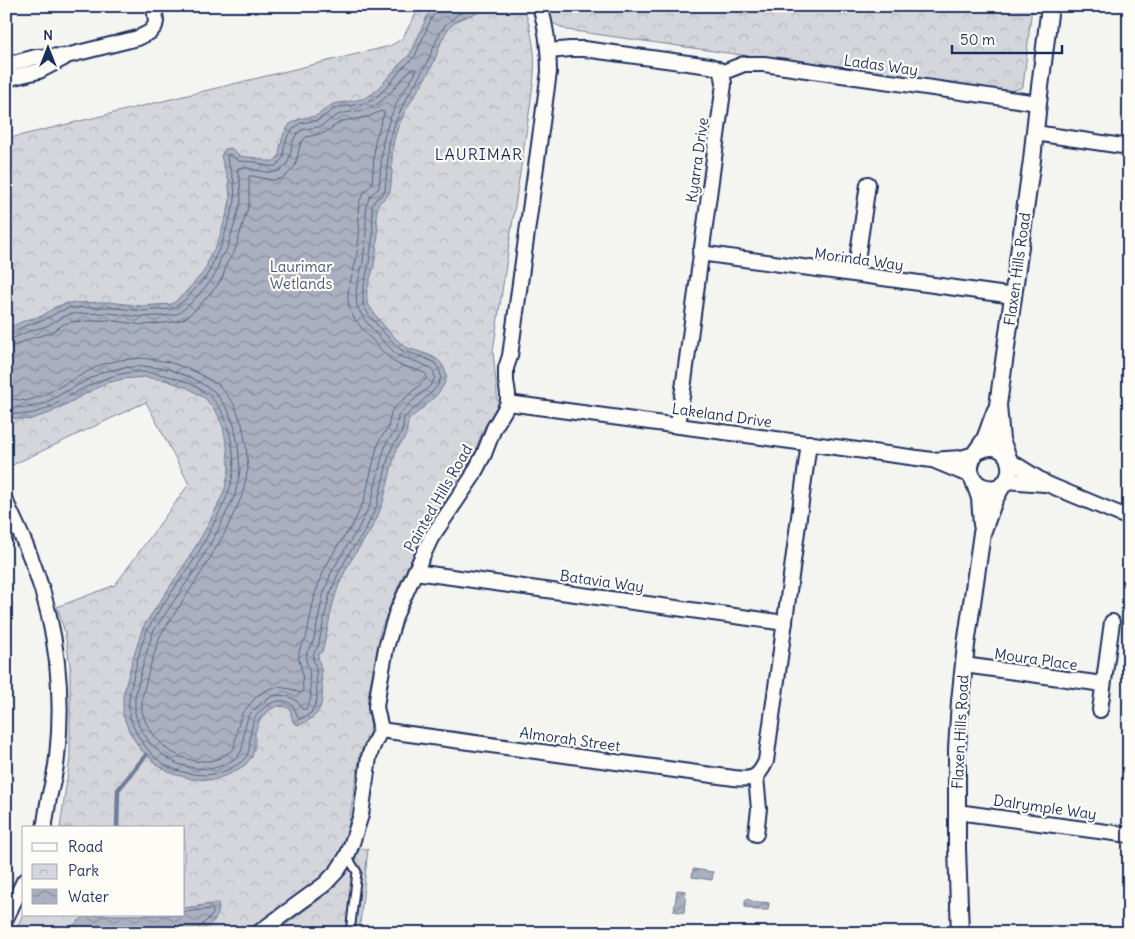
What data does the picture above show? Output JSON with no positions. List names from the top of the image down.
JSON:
{
  "streets": {
    "street": [
      "Ladas Way",
      "Kyarra Drive",
      "Morinda Way",
      "Flaxen Hills Road",
      "Lakeland Drive",
      "Painted Hills Road",
      "Batavia Way",
      "Moura Place",
      "Almorah Street",
      "Dalrymple Way"
    ]
  },
  "crossings": [
    ["Ladas Way", "Kyarra Drive"],
    ["Ladas Way", "Flaxen Hills Road"],
    ["Kyarra Drive", "Morinda Way"],
    ["Kyarra Drive", "Lakeland Drive"],
    ["Morinda Way", "Flaxen Hills Road"],
    ["Flaxen Hills Road", "Lakeland Drive"],
    ["Flaxen Hills Road", "Moura Place"],
    ["Flaxen Hills Road", "Dalrymple Way"],
    ["Lakeland Drive", "Painted Hills Road"],
    ["Painted Hills Road", "Batavia Way"],
    ["Painted Hills Road", "Almorah Street"]
  ],
  "districts": ["LAURIMAR"],
  "parks": ["Laurimar Wetlands"],
  "legend": ["Road", "Park", "Water"],
  "scale_bar": "50 m",
  "north": "top"
}
